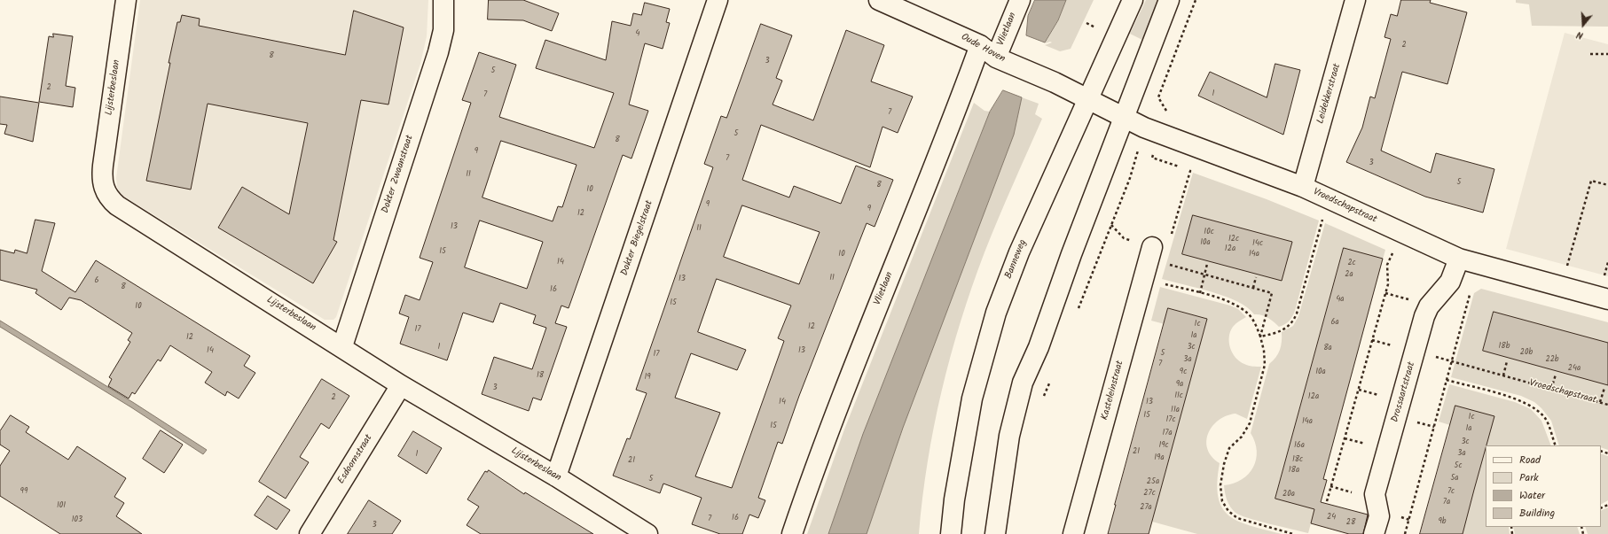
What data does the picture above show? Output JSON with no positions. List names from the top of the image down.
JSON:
{
  "streets": {
    "street": [
      "Vlietlaan",
      "Oude Hoven",
      "Lijsterbeslaan",
      "Leidekkerstraat",
      "Dokter Zwaanstraat",
      "Vroedschapstraat",
      "Dokter Biegelstraat",
      "Banneweg",
      "Kasteleinstraat",
      "Drossaartstraat",
      "Esdoornstraat"
    ]
  },
  "crossings": [
    ["Vlietlaan", "Oude Hoven"],
    ["Oude Hoven", "Vroedschapstraat"],
    ["Oude Hoven", "Banneweg"],
    ["Lijsterbeslaan", "Dokter Zwaanstraat"],
    ["Lijsterbeslaan", "Dokter Biegelstraat"],
    ["Lijsterbeslaan", "Esdoornstraat"],
    ["Leidekkerstraat", "Vroedschapstraat"],
    ["Vroedschapstraat", "Banneweg"],
    ["Vroedschapstraat", "Drossaartstraat"]
  ],
  "house_numbers": [
    "4",
    "2",
    "8",
    "3",
    "5",
    "2",
    "1",
    "7",
    "7",
    "5",
    "8",
    "9",
    "7",
    "3",
    "11",
    "5",
    "8",
    "10",
    "9",
    "9",
    "12",
    "13",
    "11",
    "10c",
    "12c",
    "10a",
    "14c",
    "12a",
    "15",
    "10",
    "14a",
    "14",
    "2c",
    "2a",
    "11",
    "13",
    "6",
    "8",
    "16",
    "4a",
    "15",
    "10",
    "6a",
    "1c",
    "12",
    "17",
    "1a",
    "12",
    "18b",
    "1",
    "3c",
    "8a",
    "14",
    "13",
    "20b",
    "5",
    "17",
    "3a",
    "22b",
    "7",
    "24a",
    "9c",
    "10a",
    "18",
    "19",
    "9a",
    "3",
    "11c",
    "12a",
    "2",
    "14",
    "13",
    "11a",
    "15",
    "1c",
    "17c",
    "14a",
    "15",
    "1a",
    "17a",
    "3c",
    "19c",
    "16a",
    "21",
    "3a",
    "1",
    "19a",
    "18c",
    "21",
    "5c",
    "18a",
    "5a",
    "5",
    "25a",
    "99",
    "7c",
    "27c",
    "20a",
    "7a",
    "101",
    "27a",
    "24",
    "16",
    "7",
    "103",
    "9b",
    "28",
    "3"
  ],
  "legend": [
    "Road",
    "Park",
    "Water",
    "Building"
  ],
  "north": "bottom"
}
